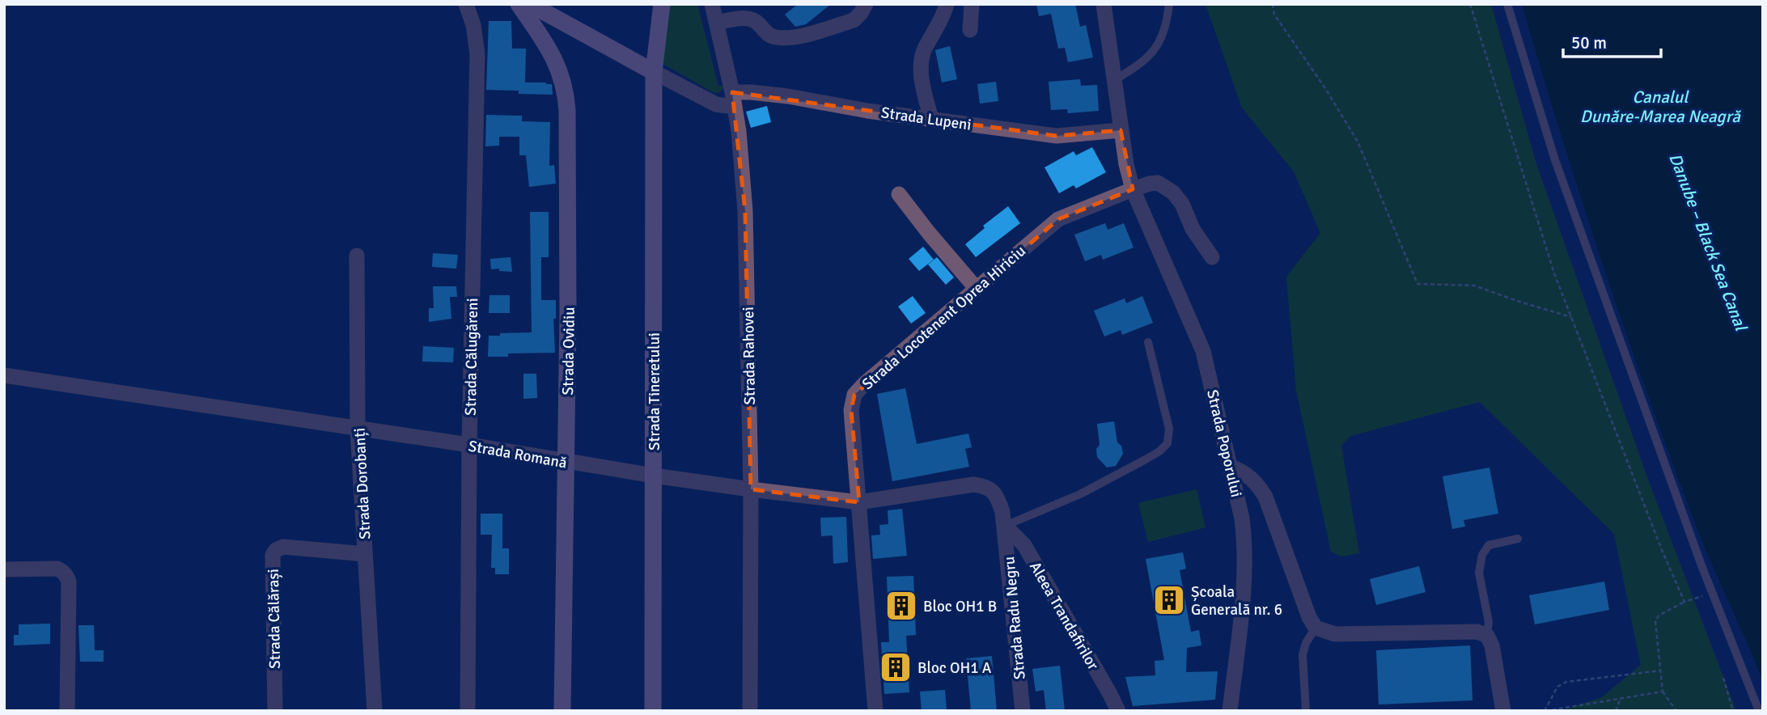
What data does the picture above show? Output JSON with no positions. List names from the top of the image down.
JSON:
{
  "streets": {
    "main road": ["Strada Lupeni", "Strada Ovidiu", "Strada Tineretului"],
    "street": [
      "Strada Locotenent Oprea Hiriciu",
      "Strada Rahovei",
      "Strada Călugăreni",
      "Strada Poporului",
      "Strada Romană",
      "Strada Dorobanți",
      "Aleea Trandafirilor",
      "Strada Radu Negru",
      "Strada Călărași"
    ]
  },
  "crossings": [
    ["Strada Lupeni", "Strada Rahovei"],
    ["Strada Lupeni", "Strada Tineretului"],
    ["Strada Lupeni", "Strada Poporului"],
    ["Strada Locotenent Oprea Hiriciu", "Strada Poporului"],
    ["Strada Locotenent Oprea Hiriciu", "Strada Romană"],
    ["Strada Ovidiu", "Strada Romană"],
    ["Strada Rahovei", "Strada Romană"],
    ["Strada Călugăreni", "Strada Romană"],
    ["Strada Tineretului", "Strada Romană"],
    ["Strada Romană", "Strada Dorobanți"],
    ["Strada Romană", "Aleea Trandafirilor"],
    ["Strada Romană", "Strada Radu Negru"],
    ["Strada Dorobanți", "Strada Călărași"],
    ["Aleea Trandafirilor", "Strada Radu Negru"]
  ],
  "water": ["Canalul Dunăre-Marea Neagră", "Danube – Black Sea Canal"],
  "places": {
    "building": ["Școala Generală nr. 6", "Bloc OH1 B", "Bloc OH1 A"]
  },
  "scale_bar": "50 m"
}
